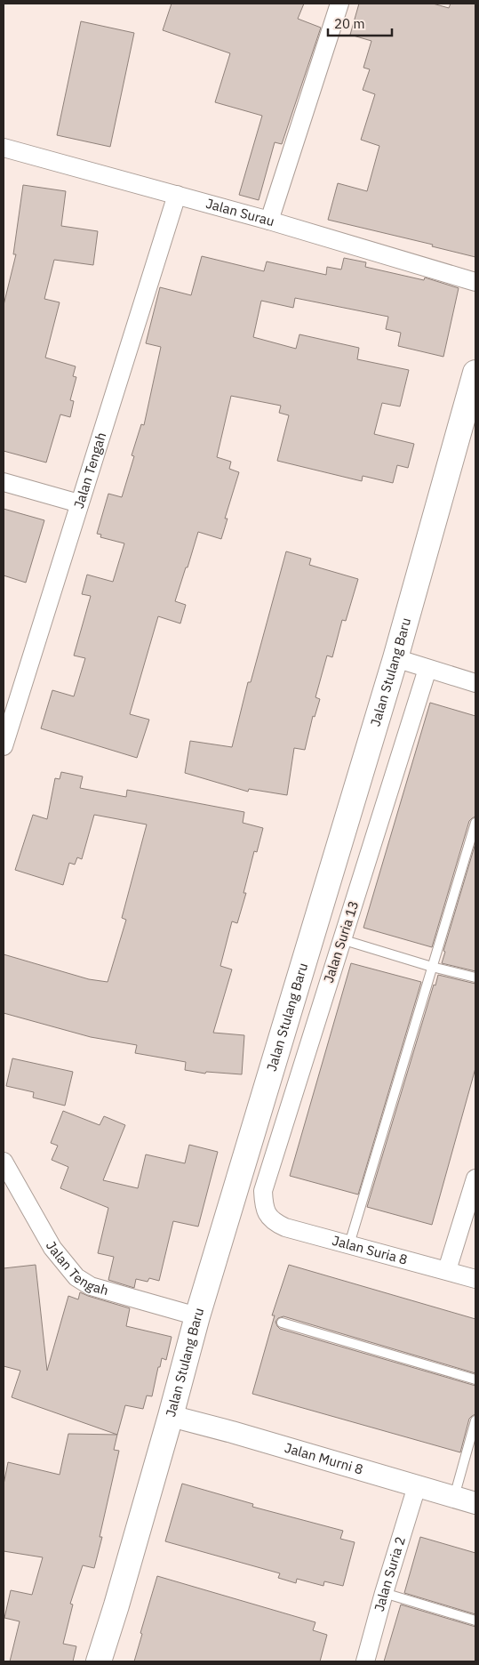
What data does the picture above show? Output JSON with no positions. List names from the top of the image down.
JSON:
{
  "streets": {
    "main road": ["Jalan Stulang Baru"],
    "street": [
      "Jalan Surau",
      "Jalan Tengah",
      "Jalan Suria 13",
      "Jalan Suria 8",
      "Jalan Murni 8",
      "Jalan Suria 2"
    ]
  },
  "crossings": [
    ["Jalan Surau", "Jalan Tengah"],
    ["Jalan Tengah", "Jalan Stulang Baru"],
    ["Jalan Stulang Baru", "Jalan Murni 8"],
    ["Jalan Suria 13", "Jalan Suria 8"],
    ["Jalan Murni 8", "Jalan Suria 2"]
  ],
  "scale_bar": "20 m"
}
